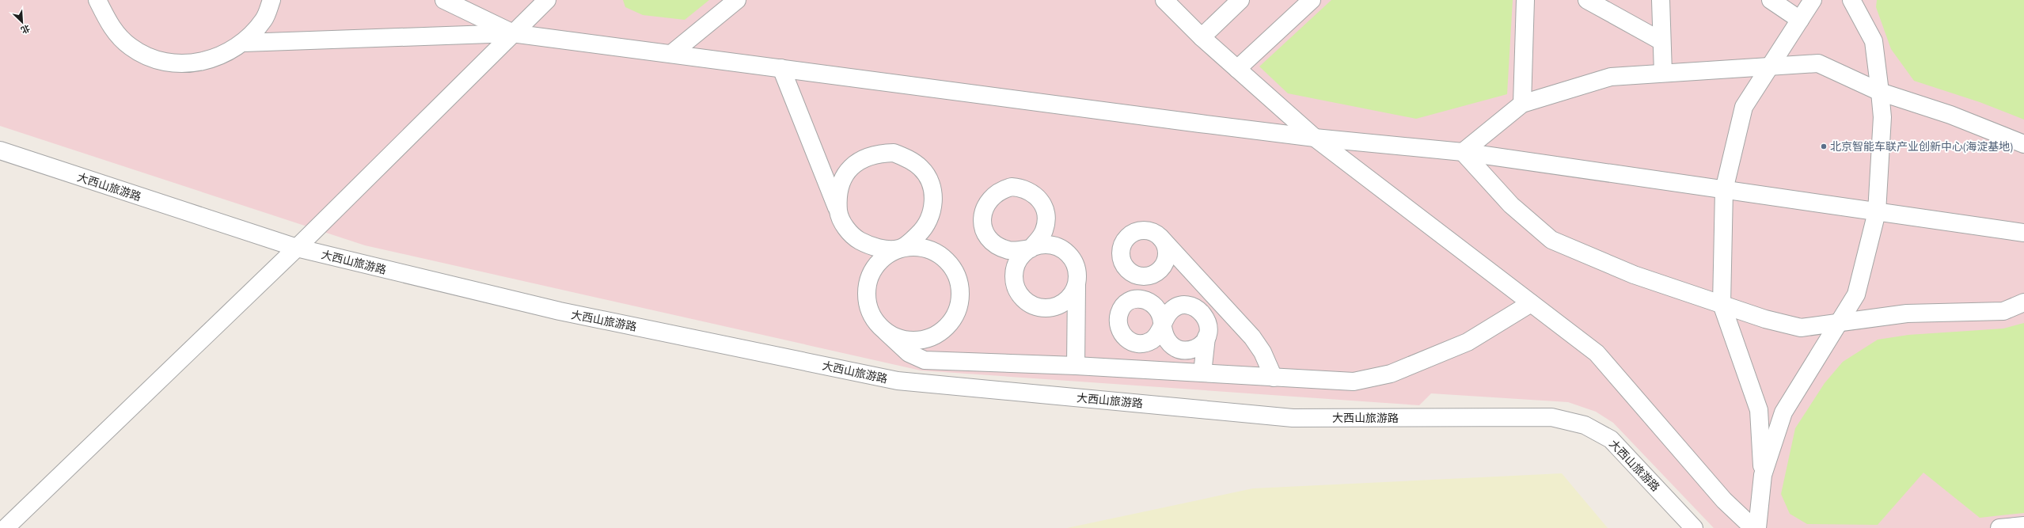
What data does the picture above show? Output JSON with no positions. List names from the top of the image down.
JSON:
{
  "streets": {
    "street": ["大西山旅游路"]
  },
  "places": ["北京智能车联产业创新中心(海淀基地)"],
  "north": "bottom right"
}
